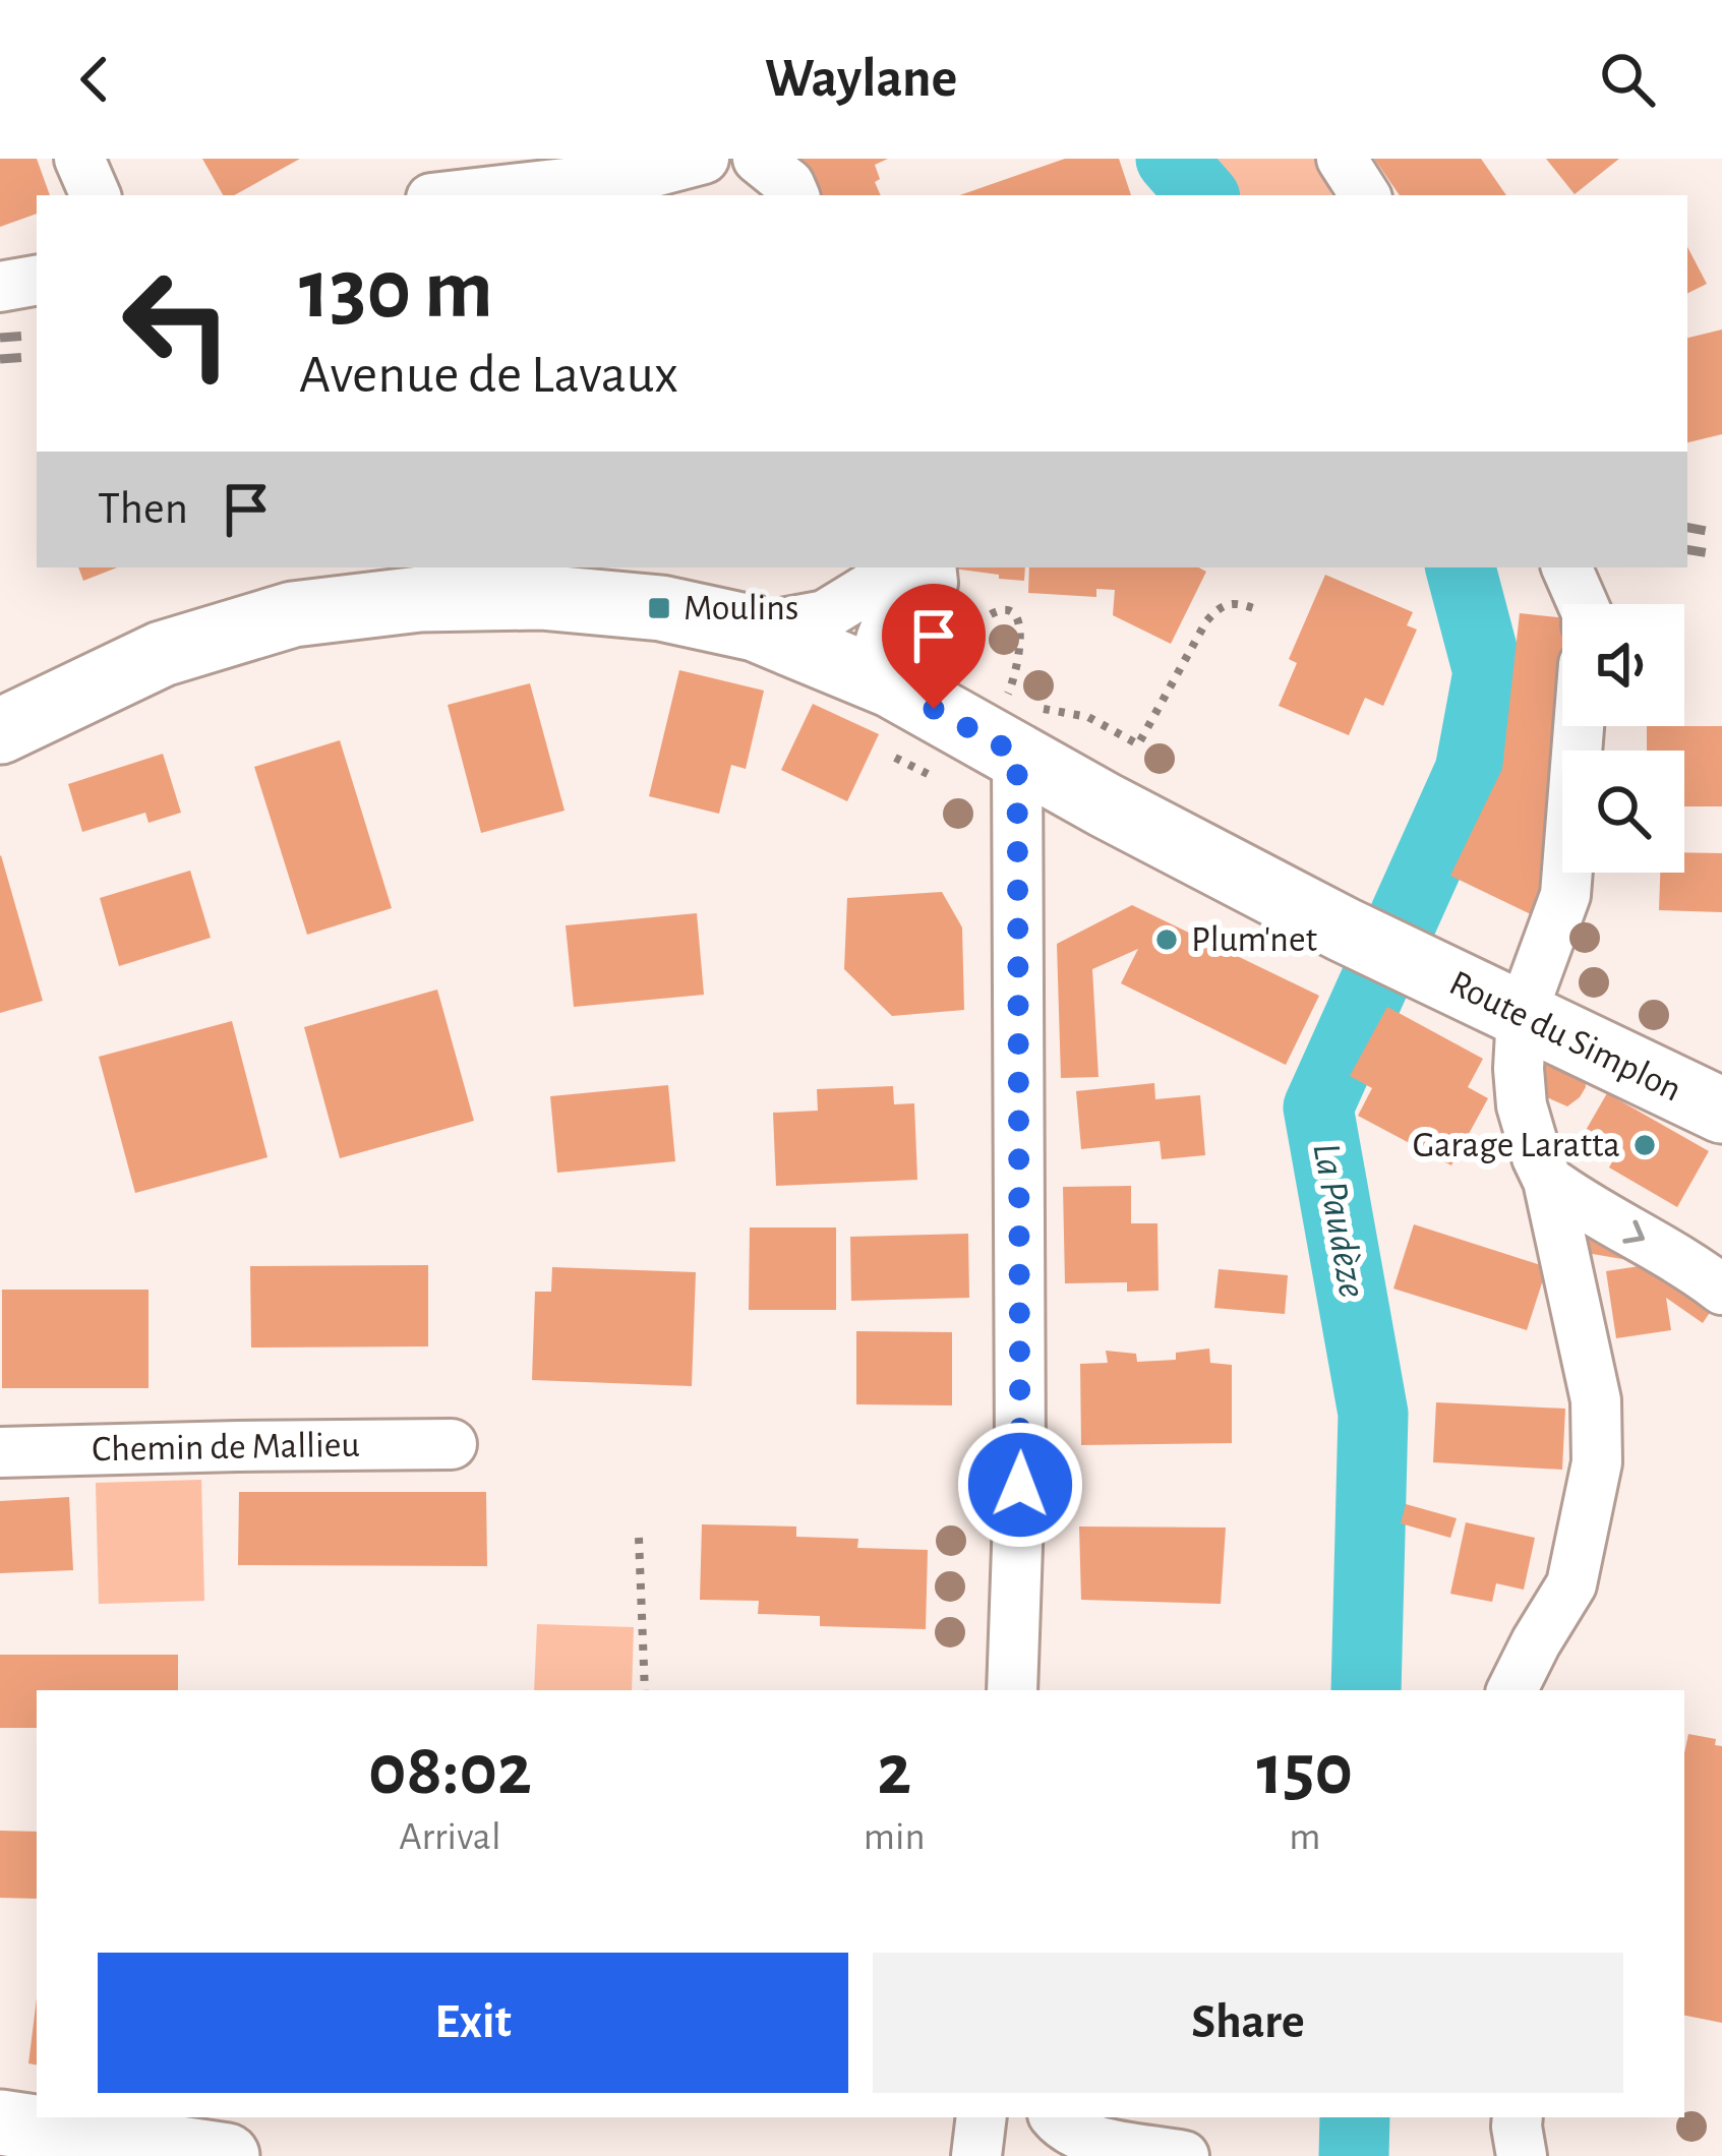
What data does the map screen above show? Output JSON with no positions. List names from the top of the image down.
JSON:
{
  "streets": {
    "main road": ["Route du Simplon"],
    "street": ["Chemin de Mallieu"]
  },
  "water": ["La Paudèze"],
  "places": {
    "transit": ["Moulins"],
    "other": ["Plum'net", "Garage Laratta"]
  },
  "page": {
    "header": "Waylane",
    "turn": ["130 m", "Avenue de Lavaux"],
    "then": "Then",
    "eta": [
      "08:02",
      "Arrival",
      "2",
      "min",
      "150",
      "m"
    ],
    "buttons": ["Exit", "Share"]
  }
}
